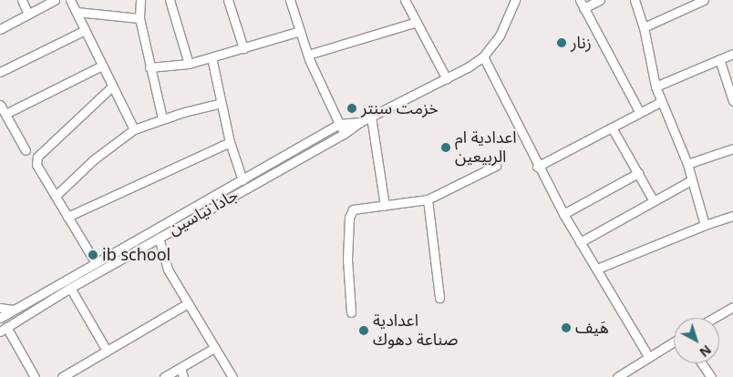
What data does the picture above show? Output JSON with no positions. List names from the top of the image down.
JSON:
{
  "streets": {
    "street": ["جادا نیاسین"]
  },
  "places": [
    "زنار",
    "خزمت سنتر",
    "اعدادية ام الربيعين",
    "ib school",
    "هَيف",
    "اعدادية صناعة دهوك"
  ],
  "north": "bottom right"
}
